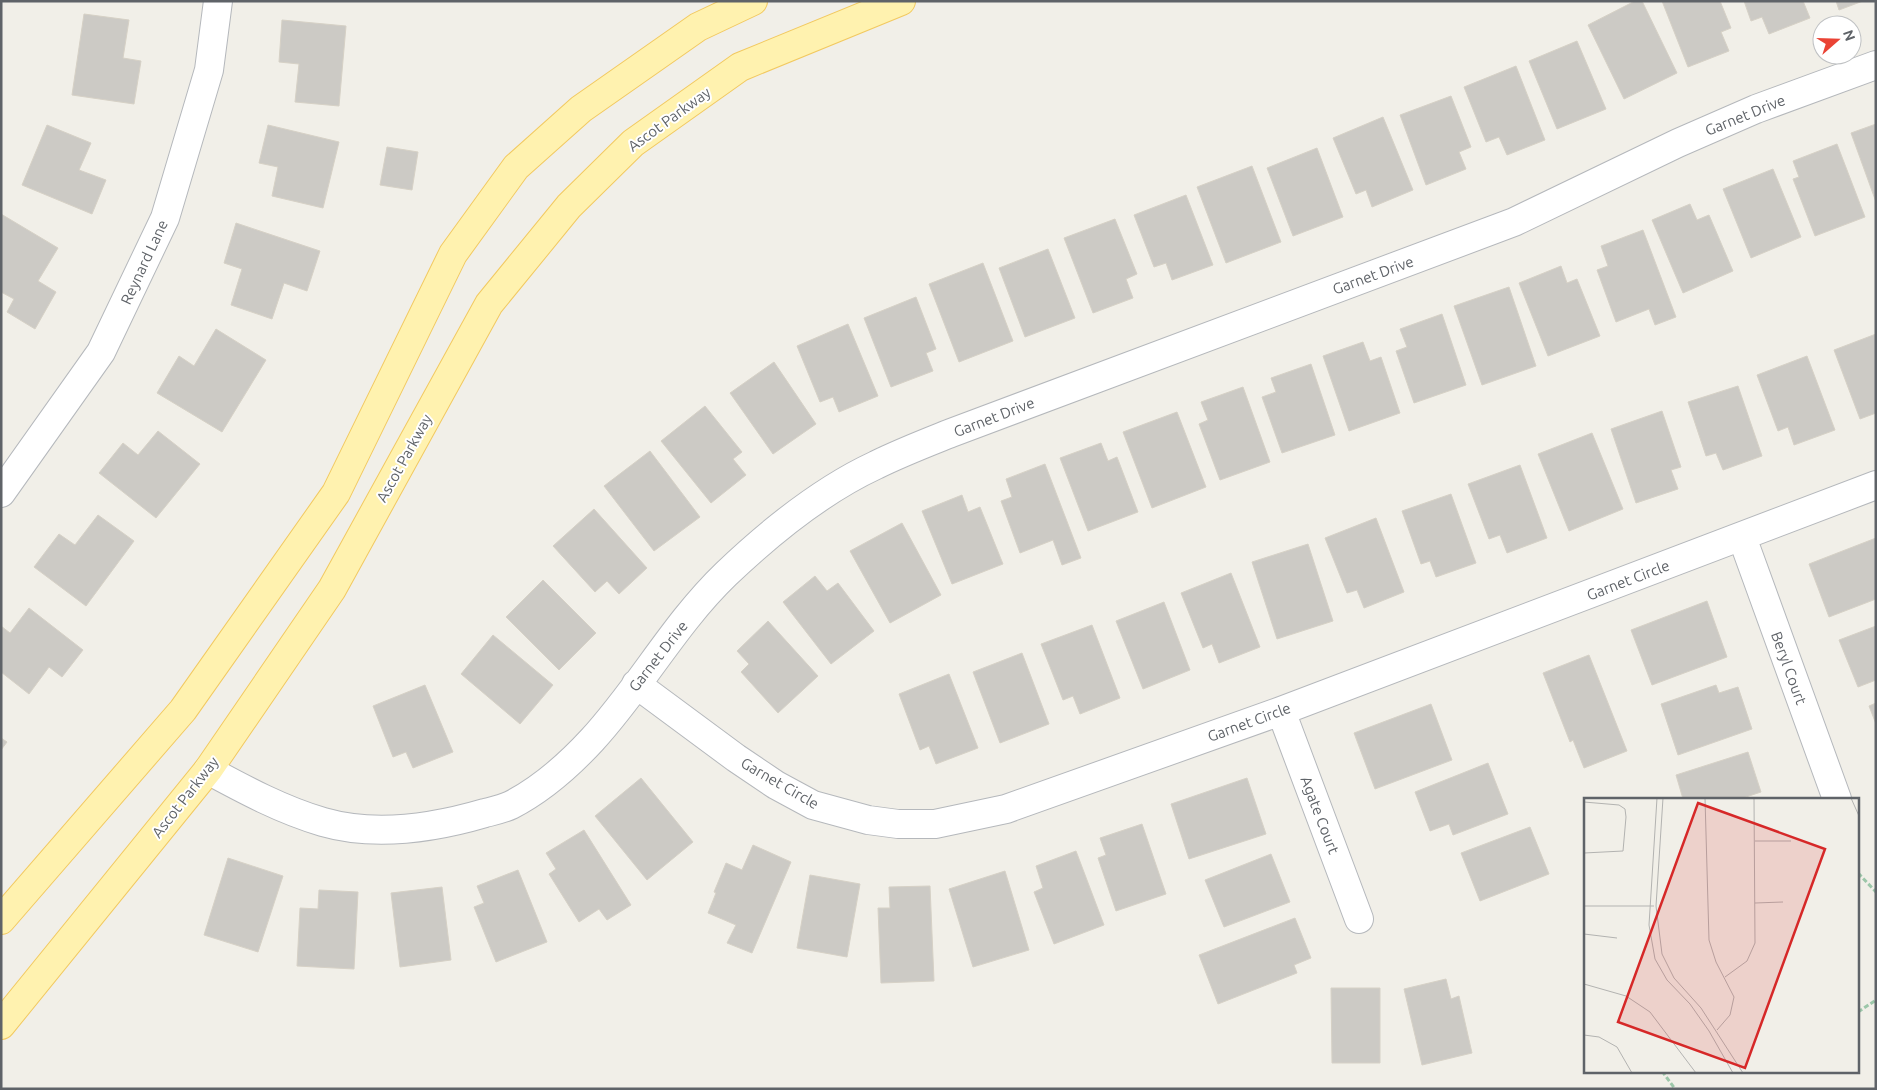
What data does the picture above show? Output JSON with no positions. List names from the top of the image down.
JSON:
{
  "streets": {
    "main road": ["Ascot Parkway"],
    "street": [
      "Garnet Drive",
      "Reynard Lane",
      "Garnet Circle",
      "Beryl Court",
      "Agate Court"
    ]
  },
  "crossings": [
    ["Garnet Drive", "Ascot Parkway"],
    ["Garnet Drive", "Garnet Circle"],
    ["Garnet Circle", "Beryl Court"],
    ["Garnet Circle", "Agate Court"]
  ],
  "north": "right"
}
